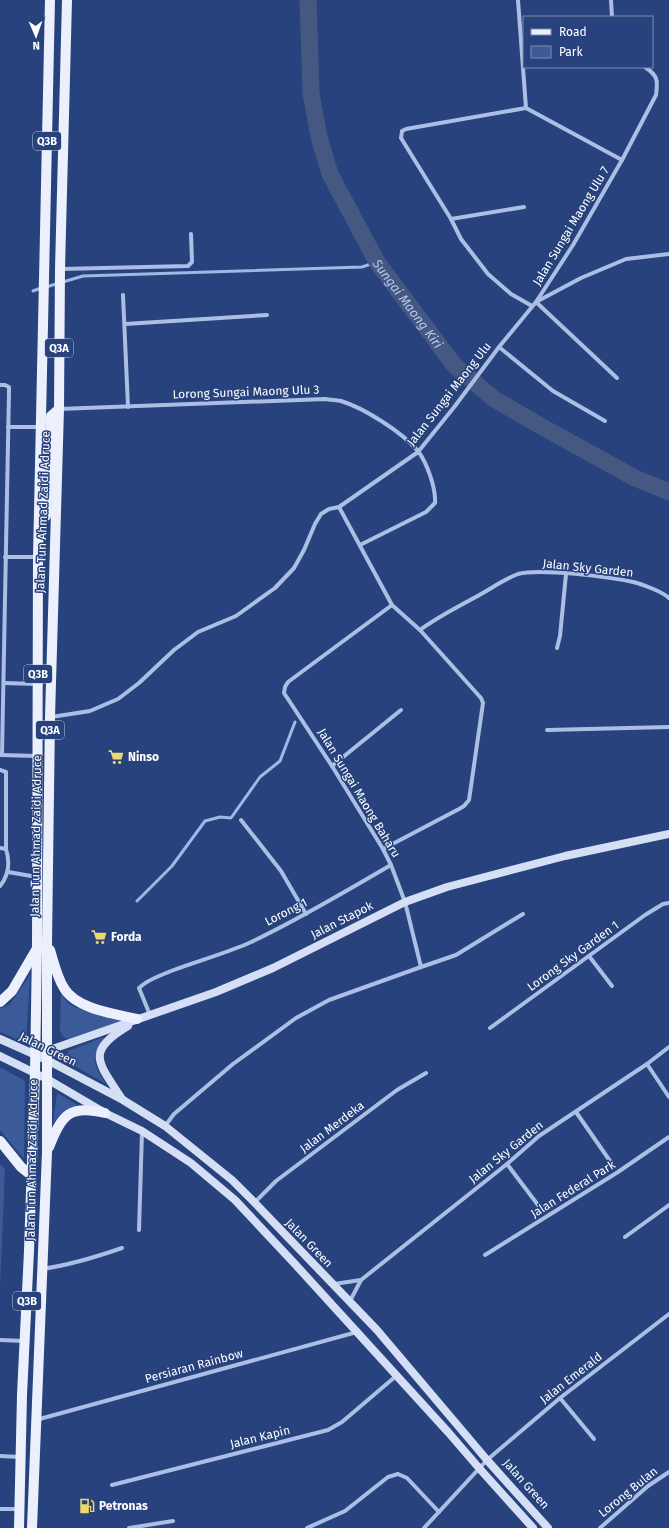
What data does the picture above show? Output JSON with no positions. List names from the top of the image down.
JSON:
{
  "streets": {
    "main road": [
      "Q3B",
      "Q3A",
      "Jalan Tun Ahmad Zaidi Adruce",
      "Jalan Stapok",
      "Jalan Green"
    ],
    "street": [
      "Jalan Sungai Maong Ulu 7",
      "Lorong Sungai Maong Ulu 3",
      "Jalan Sungai Maong Ulu",
      "Jalan Sky Garden",
      "Jalan Sungai Maong Baharu",
      "Lorong 1",
      "Lorong Sky Garden 1",
      "Jalan Merdeka",
      "Jalan Federal Park",
      "Persiaran Rainbow",
      "Jalan Emerald",
      "Jalan Kapin",
      "Lorong Bulan"
    ]
  },
  "crossings": [
    ["Jalan Sungai Maong Ulu 7", "Jalan Sungai Maong Ulu"],
    ["Lorong Sungai Maong Ulu 3", "Jalan Sungai Maong Ulu"],
    ["Lorong Sungai Maong Ulu 3", "Jalan Tun Ahmad Zaidi Adruce"],
    ["Jalan Sungai Maong Ulu", "Jalan Tun Ahmad Zaidi Adruce"],
    ["Jalan Tun Ahmad Zaidi Adruce", "Jalan Stapok"],
    ["Jalan Tun Ahmad Zaidi Adruce", "Jalan Green"],
    ["Jalan Tun Ahmad Zaidi Adruce", "Persiaran Rainbow"],
    ["Jalan Sky Garden", "Jalan Green"],
    ["Jalan Sungai Maong Baharu", "Lorong 1"],
    ["Jalan Sungai Maong Baharu", "Jalan Stapok"],
    ["Lorong 1", "Jalan Stapok"],
    ["Jalan Stapok", "Jalan Green"],
    ["Jalan Green", "Jalan Merdeka"],
    ["Jalan Green", "Persiaran Rainbow"],
    ["Jalan Green", "Jalan Emerald"],
    ["Jalan Green", "Jalan Kapin"]
  ],
  "water": ["Sungai Maong Kiri"],
  "places": {
    "supermarket": ["Ninso", "Forda"],
    "fuel station": ["Petronas"]
  },
  "legend": ["Road", "Park"],
  "north": "bottom"
}
